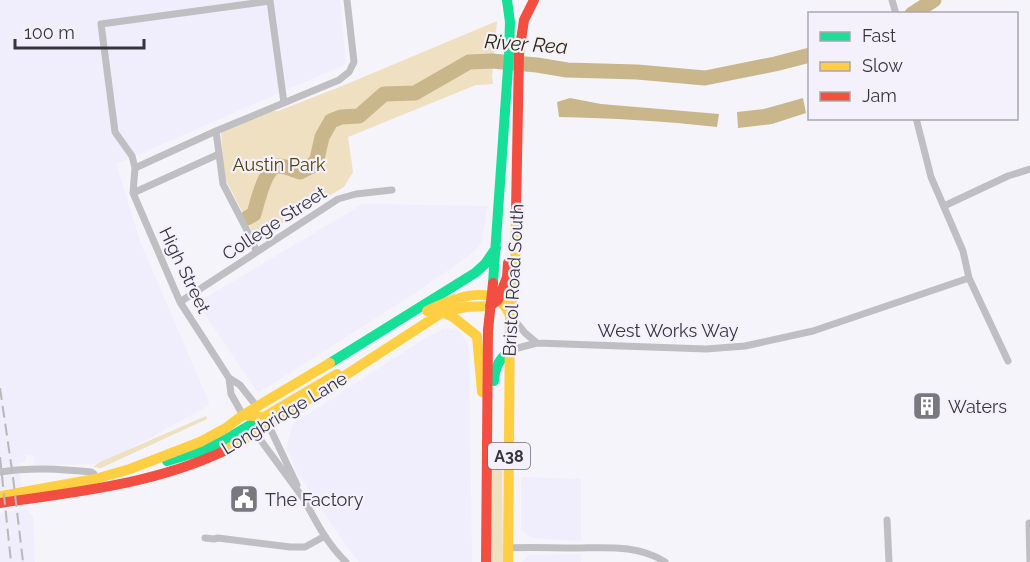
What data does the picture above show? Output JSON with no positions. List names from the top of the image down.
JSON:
{
  "streets": {
    "main road": ["Bristol Road South", "Longbridge Lane", "A38"],
    "street": ["College Street", "High Street", "West Works Way"]
  },
  "crossings": [
    ["College Street", "High Street"],
    ["High Street", "Longbridge Lane"],
    ["Bristol Road South", "West Works Way"],
    ["Bristol Road South", "Longbridge Lane"]
  ],
  "water": ["River Rea"],
  "parks": ["Austin Park"],
  "places": {
    "building": ["Waters"],
    "public building": ["The Factory"]
  },
  "legend": ["Fast", "Slow", "Jam"],
  "scale_bar": "100 m"
}
